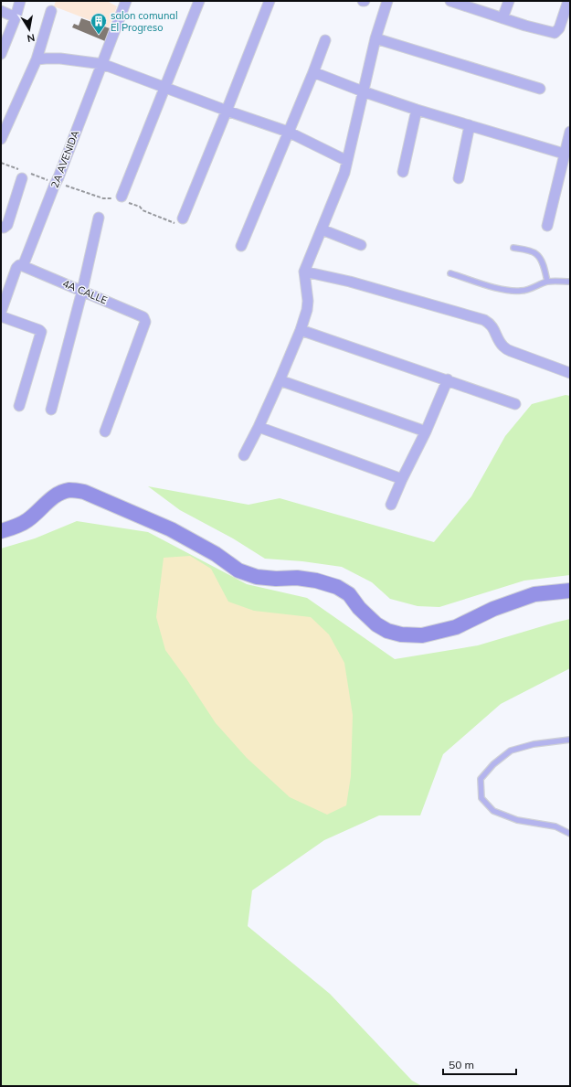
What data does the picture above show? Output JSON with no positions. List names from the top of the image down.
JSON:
{
  "streets": {
    "street": ["2A AVENIDA", "4A CALLE"]
  },
  "crossings": [
    ["2A AVENIDA", "4A CALLE"]
  ],
  "places": {
    "building": ["salon comunal El Progreso"]
  },
  "scale_bar": "50 m",
  "north": "bottom"
}
